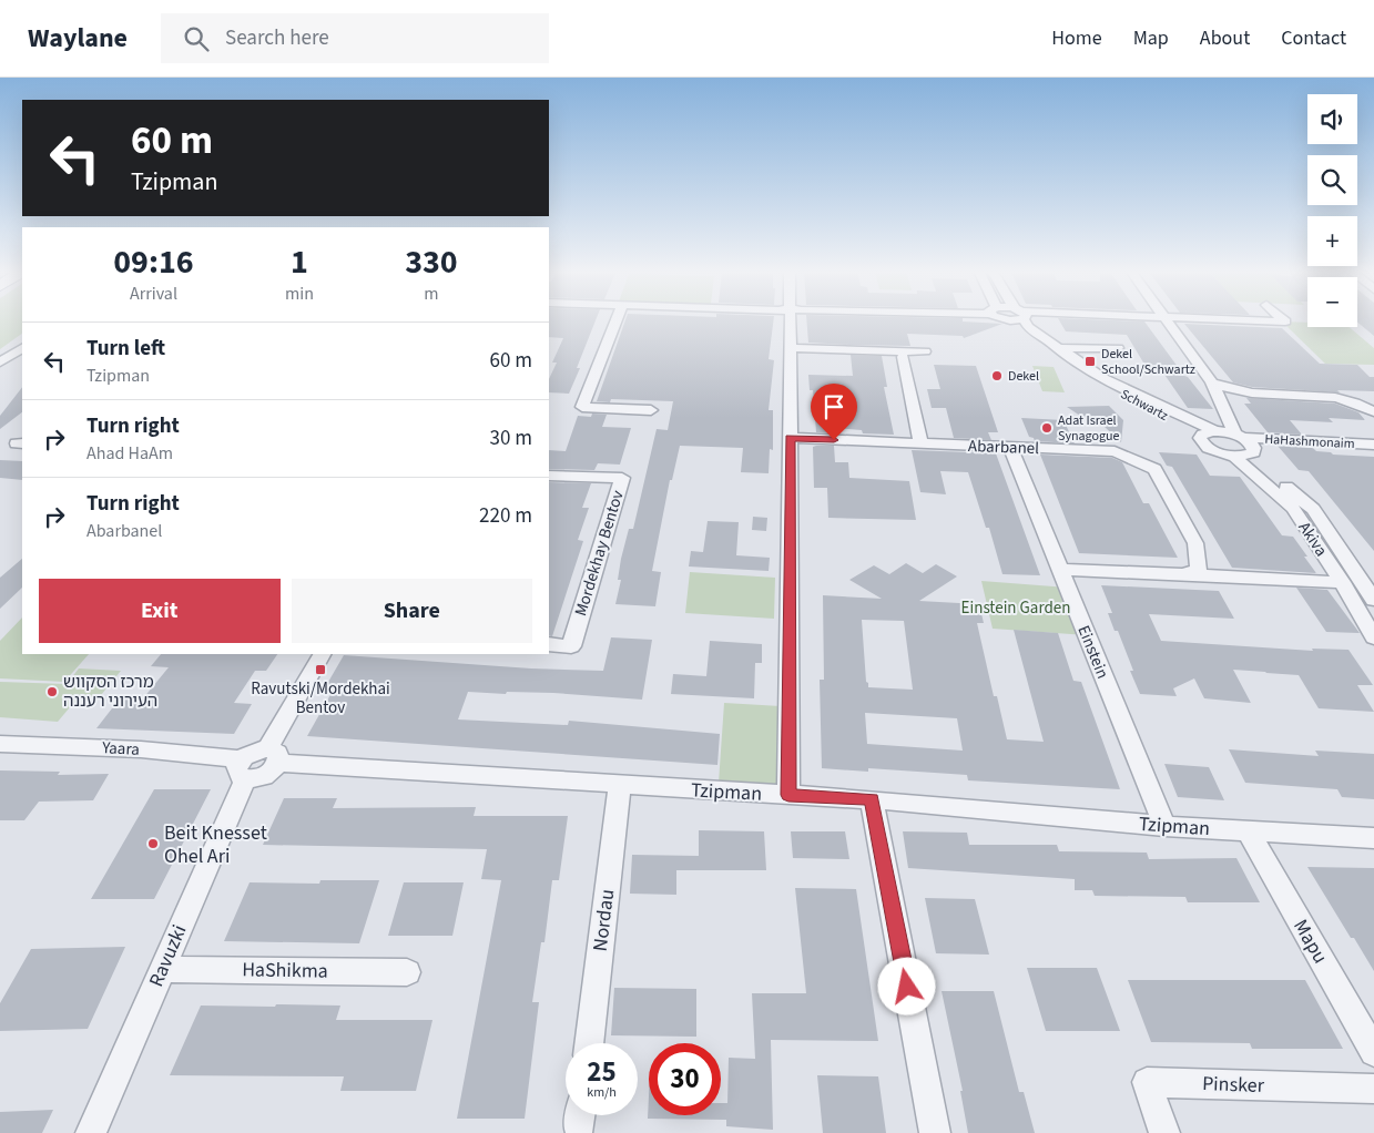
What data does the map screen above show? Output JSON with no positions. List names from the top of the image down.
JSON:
{
  "streets": {
    "street": [
      "Schwartz",
      "HaHashmonaim",
      "Abarbanel",
      "Akiva",
      "Mordekhay Bentov",
      "Einstein",
      "Yaara",
      "Tzipman",
      "Nordau",
      "Mapu",
      "Ravuzki",
      "HaShikma",
      "Pinsker"
    ]
  },
  "crossings": [
    ["Schwartz", "HaHashmonaim"],
    ["Abarbanel", "Einstein"],
    ["Einstein", "Tzipman"],
    ["Yaara", "Tzipman"],
    ["Yaara", "Ravuzki"],
    ["Tzipman", "Nordau"],
    ["Tzipman", "Mapu"],
    ["Ravuzki", "HaShikma"]
  ],
  "parks": ["Einstein Garden"],
  "places": {
    "transit": ["Dekel School/Schwartz", "Ravutski/Mordekhai Bentov"],
    "other": [
      "Dekel",
      "Adat Israel Synagogue",
      "מרכז הסקווש העירוני רעננה",
      "Beit Knesset Ohel Ari"
    ]
  },
  "page": {
    "header": "Waylane",
    "search": "Search here",
    "nav": [
      "Home",
      "Map",
      "About",
      "Contact"
    ],
    "map_buttons": ["+", "−"],
    "turn": ["60 m", "Tzipman"],
    "eta": [
      "09:16",
      "Arrival",
      "1",
      "min",
      "330",
      "m"
    ],
    "list": [
      {
        "name": "Turn left",
        "note": "Tzipman",
        "value": "60 m"
      },
      {
        "name": "Turn right",
        "note": "Ahad HaAm",
        "value": "30 m"
      },
      {
        "name": "Turn right",
        "note": "Abarbanel",
        "value": "220 m"
      }
    ],
    "buttons": ["Exit", "Share"],
    "speed": "25 km/h",
    "limit": "30"
  }
}
